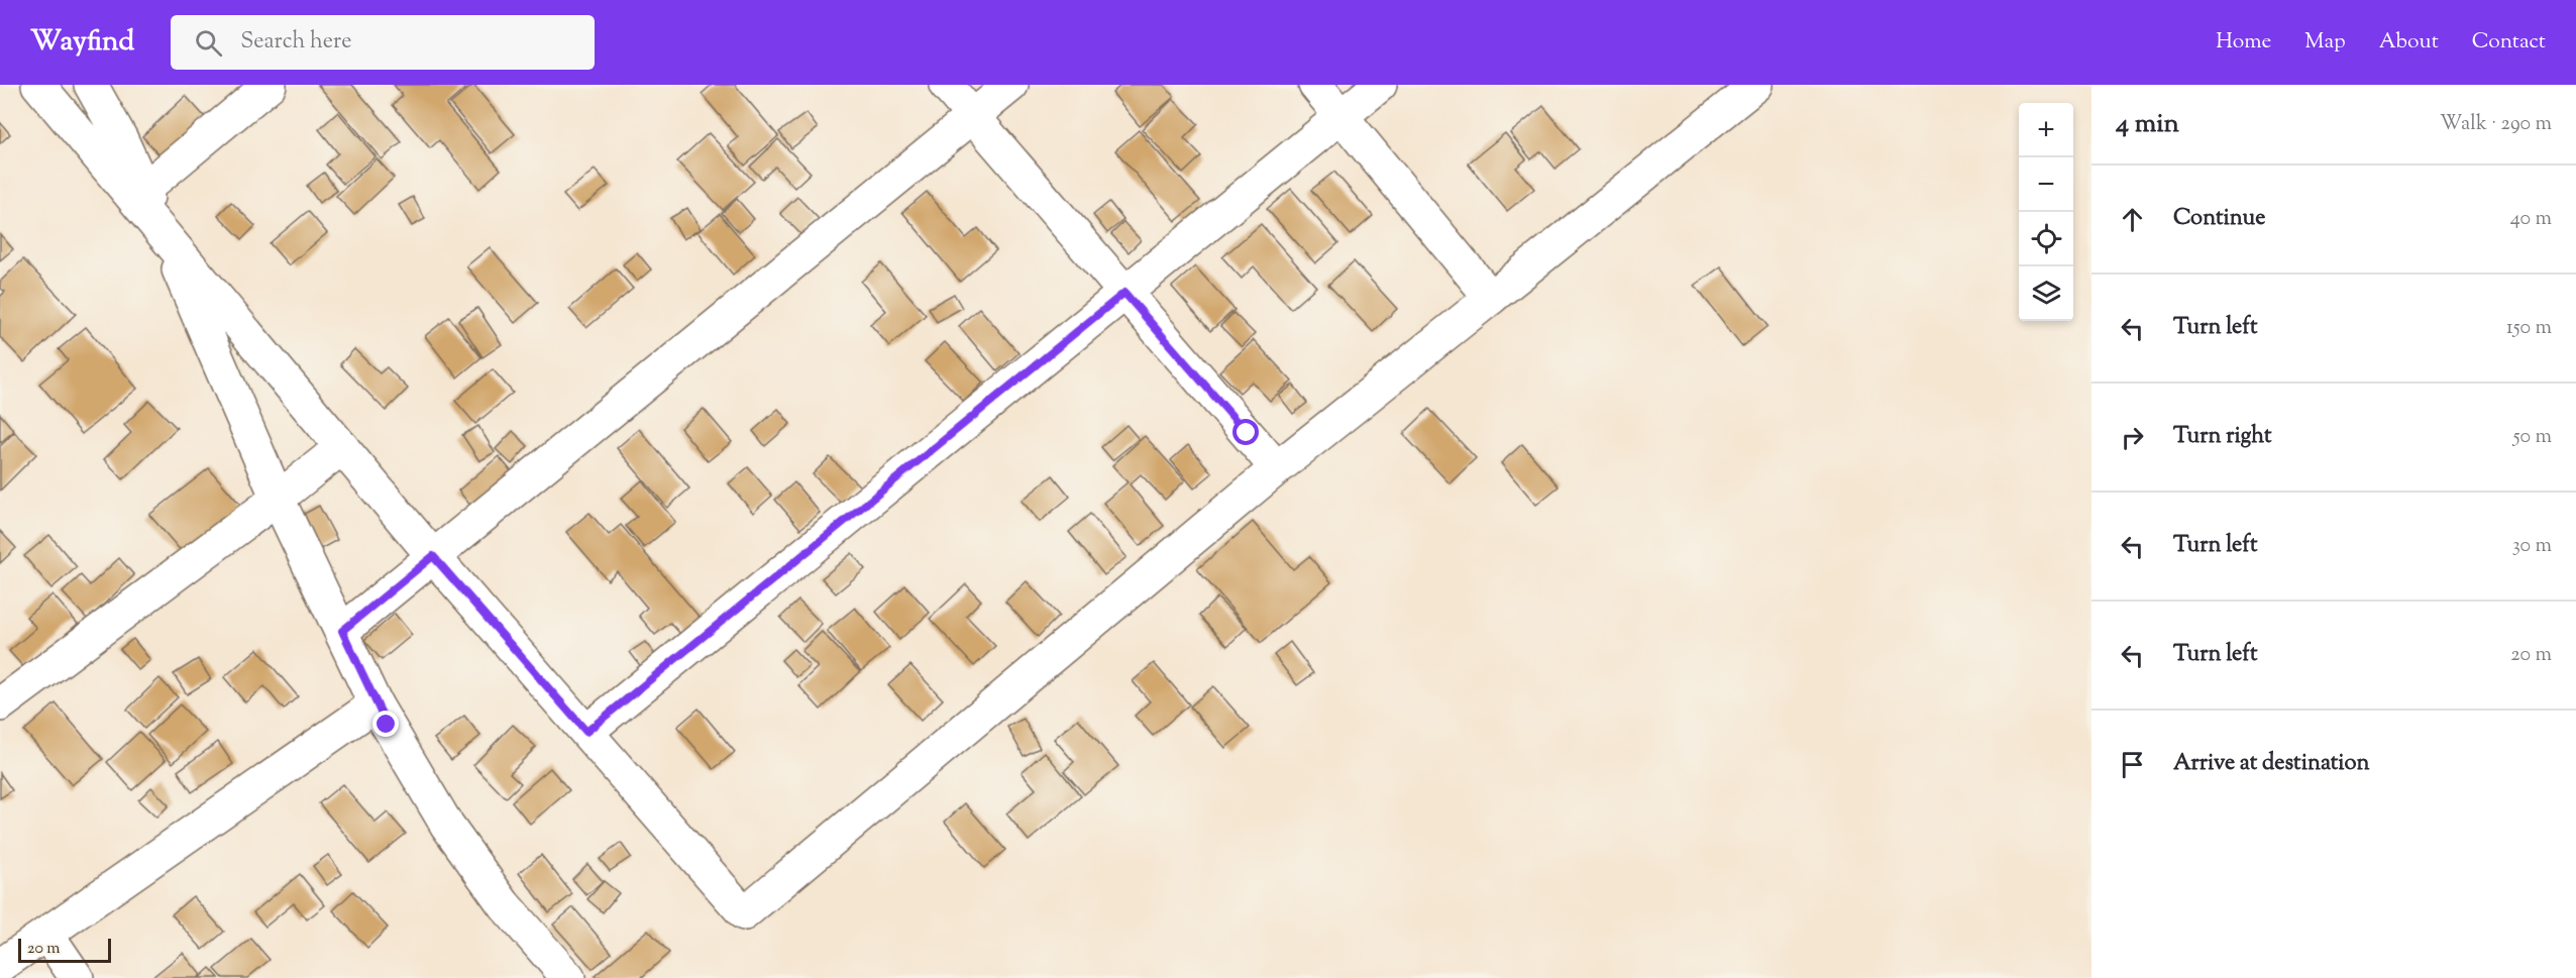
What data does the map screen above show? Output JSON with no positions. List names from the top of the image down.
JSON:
{
  "scale_bar": "20 m",
  "page": {
    "header": "Wayfind",
    "search": "Search here",
    "nav": [
      "Home",
      "Map",
      "About",
      "Contact"
    ],
    "heading": ["4 min", "Walk · 290 m"],
    "map_buttons": ["+", "−"],
    "list": [
      ["Continue", "40 m"],
      ["Turn left", "150 m"],
      ["Turn right", "50 m"],
      ["Turn left", "30 m"],
      ["Turn left", "20 m"],
      "Arrive at destination"
    ],
    "scale": "20 m"
  }
}
